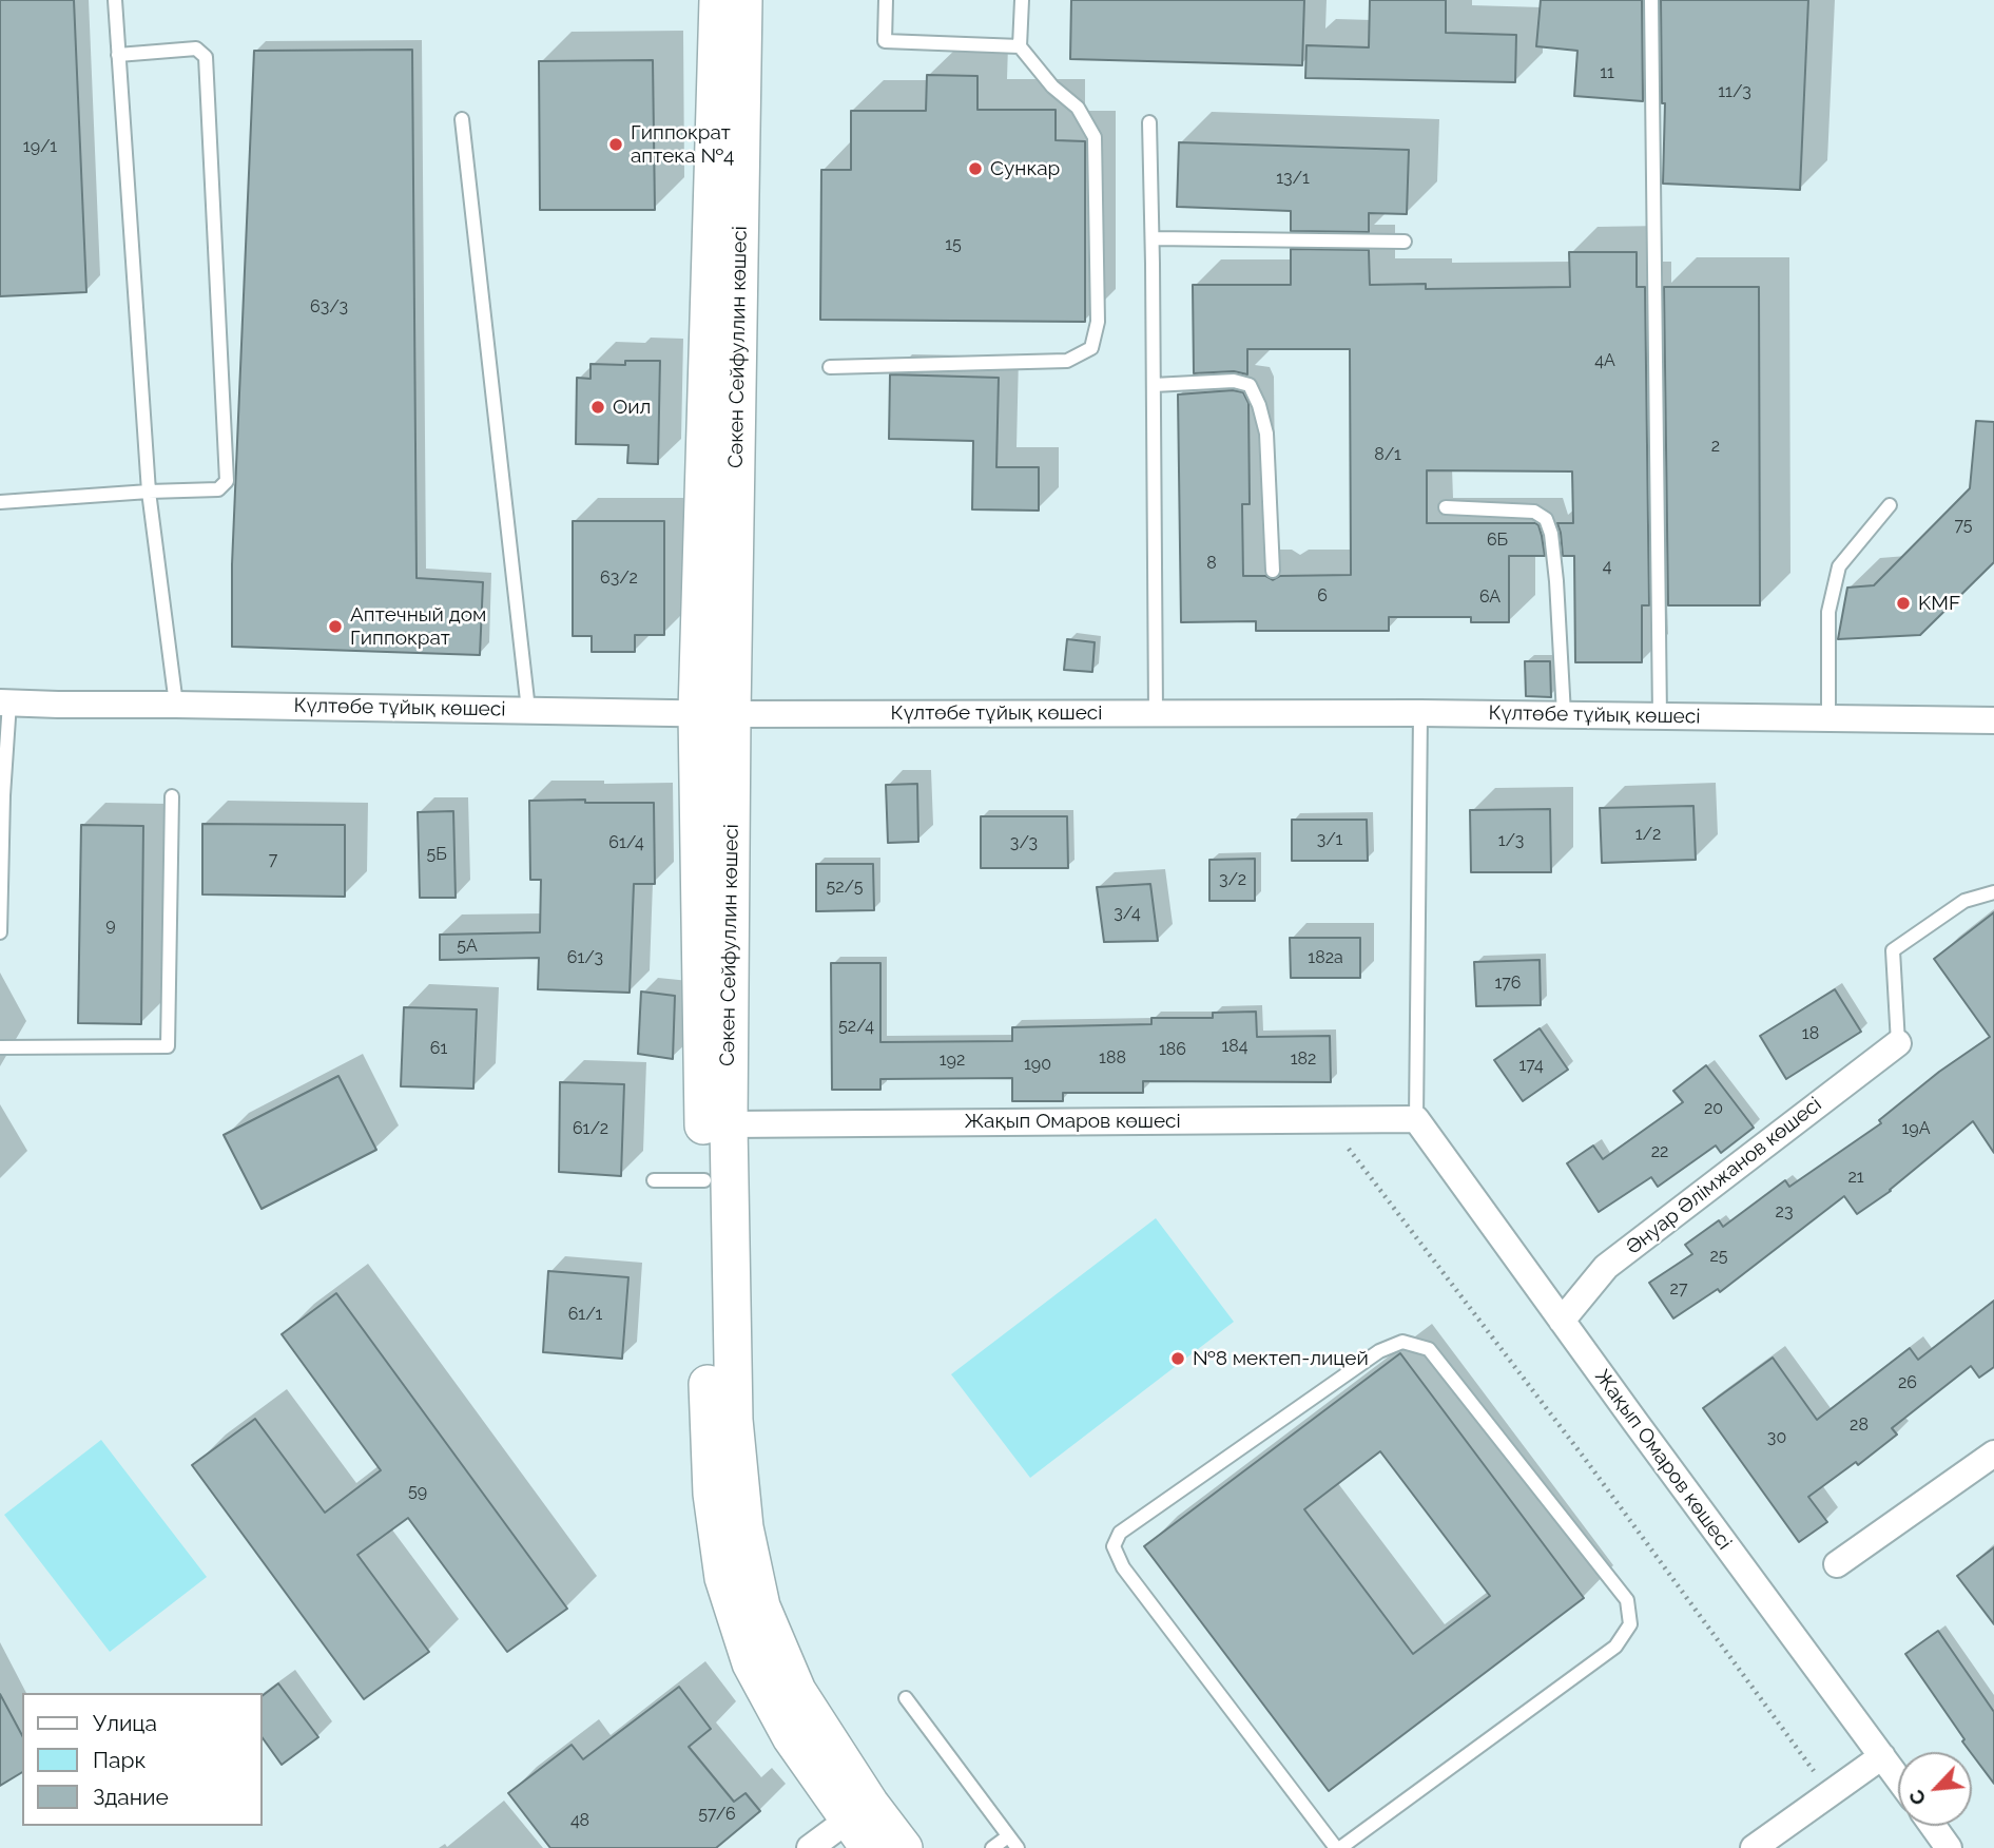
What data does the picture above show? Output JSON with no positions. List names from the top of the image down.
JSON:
{
  "streets": {
    "street": [
      "Сәкен Сейфуллин көшесі",
      "Күлтөбе тұйық көшесі",
      "Жақып Омаров көшесі",
      "Әнуар Әлімжанов көшесі"
    ]
  },
  "crossings": [
    ["Сәкен Сейфуллин көшесі", "Күлтөбе тұйық көшесі"],
    ["Сәкен Сейфуллин көшесі", "Жақып Омаров көшесі"],
    ["Жақып Омаров көшесі", "Әнуар Әлімжанов көшесі"]
  ],
  "places": [
    "Гиппократ аптека №4",
    "Сункар",
    "Оил",
    "KMF",
    "Аптечный дом Гиппократ",
    "№8 мектеп-лицей"
  ],
  "house_numbers": [
    "11",
    "11/3",
    "19/1",
    "13/1",
    "15",
    "63/3",
    "4А",
    "2",
    "8/1",
    "75",
    "6Б",
    "8",
    "4",
    "63/2",
    "6",
    "6А",
    "1/2",
    "3/1",
    "1/3",
    "61/4",
    "3/3",
    "5Б",
    "7",
    "3/2",
    "52/5",
    "3/4",
    "9",
    "5А",
    "61/3",
    "182а",
    "176",
    "52/4",
    "18",
    "184",
    "61",
    "186",
    "188",
    "182",
    "192",
    "190",
    "174",
    "20",
    "61/2",
    "19А",
    "22",
    "21",
    "23",
    "25",
    "27",
    "61/1",
    "26",
    "28",
    "30",
    "59",
    "57/6",
    "48"
  ],
  "legend": ["Улица", "Парк", "Здание"],
  "north": "bottom left"
}
